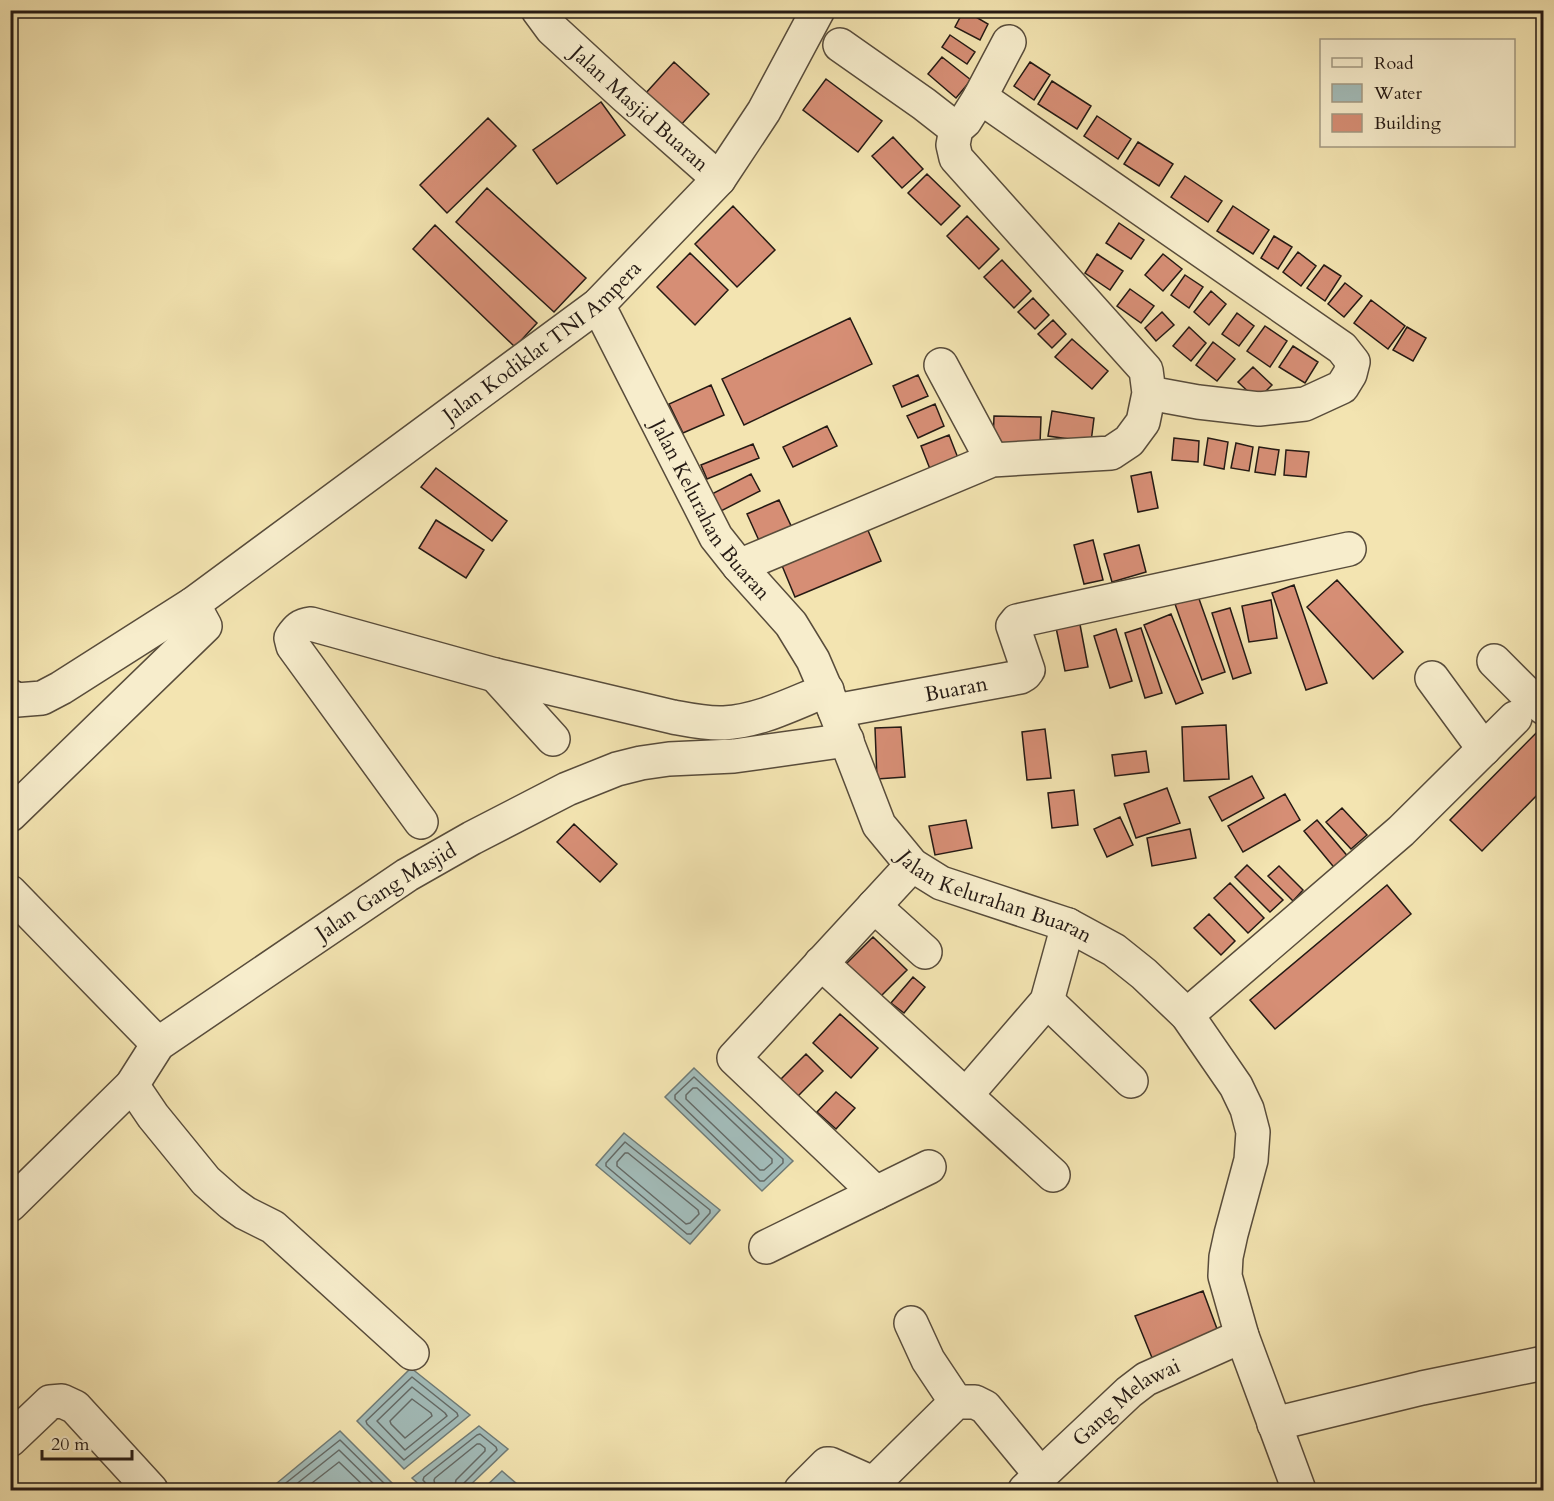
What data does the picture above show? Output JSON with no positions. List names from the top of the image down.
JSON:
{
  "streets": {
    "street": [
      "Jalan Masjid Buaran",
      "Jalan Kodiklat TNI Ampera",
      "Jalan Kelurahan Buaran",
      "Buaran",
      "Jalan Gang Masjid",
      "Gang Melawai"
    ]
  },
  "crossings": [
    ["Jalan Masjid Buaran", "Jalan Kodiklat TNI Ampera"],
    ["Jalan Kodiklat TNI Ampera", "Jalan Kelurahan Buaran"],
    ["Jalan Kelurahan Buaran", "Buaran"],
    ["Jalan Kelurahan Buaran", "Jalan Gang Masjid"],
    ["Jalan Kelurahan Buaran", "Gang Melawai"],
    ["Buaran", "Jalan Gang Masjid"]
  ],
  "legend": ["Road", "Water", "Building"],
  "scale_bar": "20 m"
}
